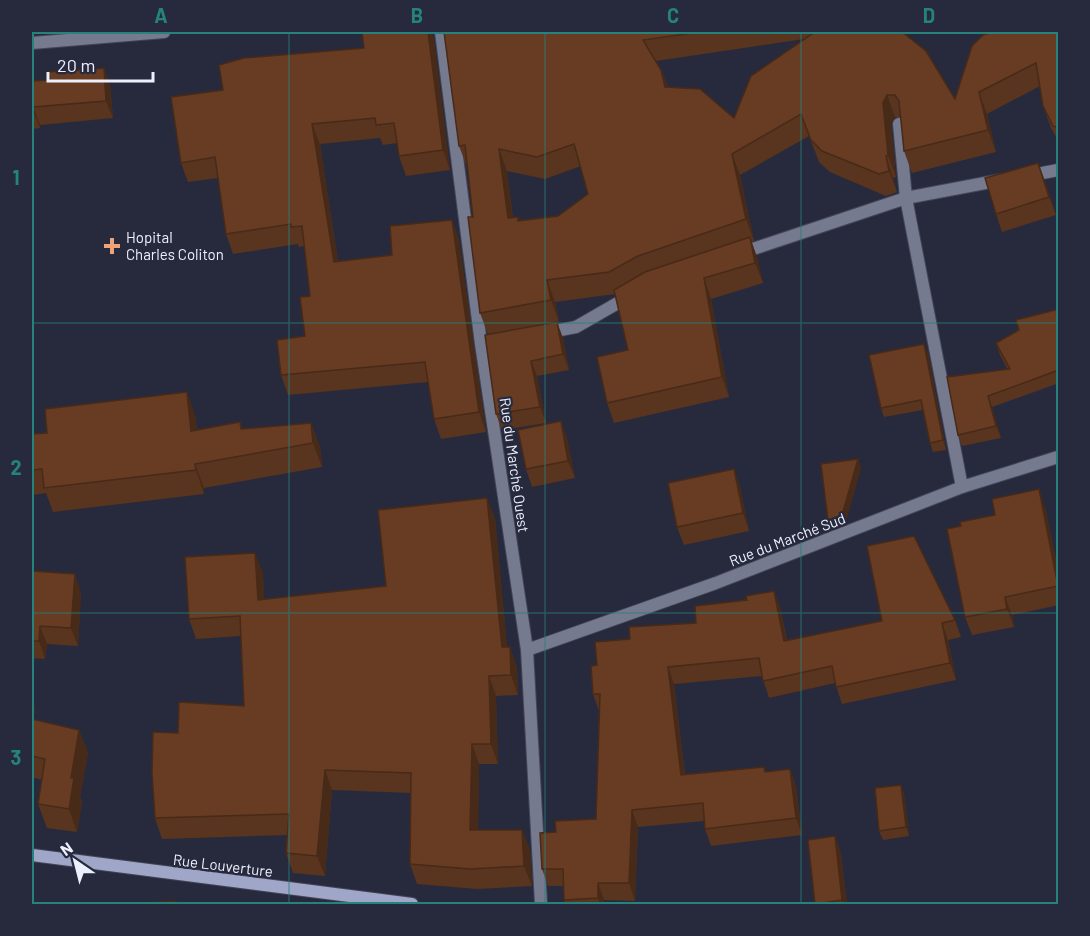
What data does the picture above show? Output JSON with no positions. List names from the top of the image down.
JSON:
{
  "streets": {
    "main road": ["Rue Louverture"],
    "street": ["Rue du Marché Ouest", "Rue du Marché Sud"]
  },
  "crossings": [
    ["Rue du Marché Ouest", "Rue du Marché Sud"]
  ],
  "places": {
    "health": ["Hopital Charles Coliton"]
  },
  "scale_bar": "20 m",
  "north": "top left",
  "grid": {
    "columns": [
      "A",
      "B",
      "C",
      "D"
    ],
    "rows": ["1", "2", "3"]
  }
}
